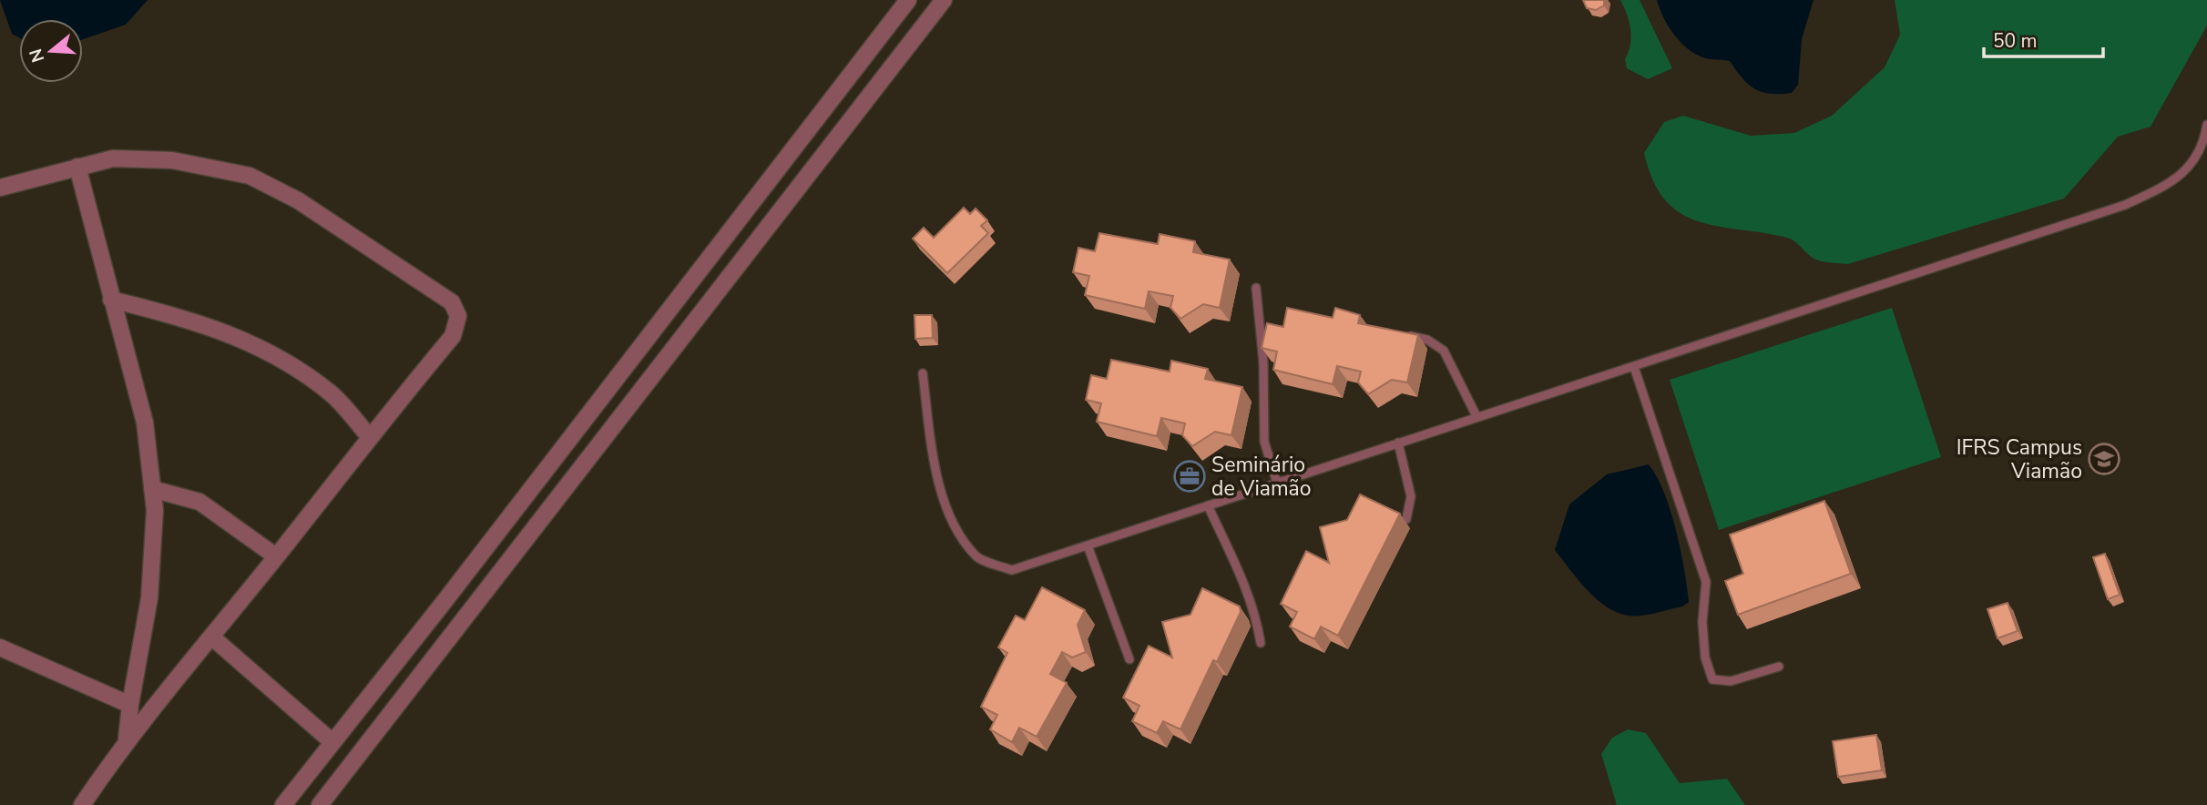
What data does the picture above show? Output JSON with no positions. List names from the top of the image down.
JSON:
{
  "places": {
    "school or university": ["IFRS Campus Viamão"],
    "office": ["Seminário de Viamão"]
  },
  "scale_bar": "50 m",
  "north": "left"
}
